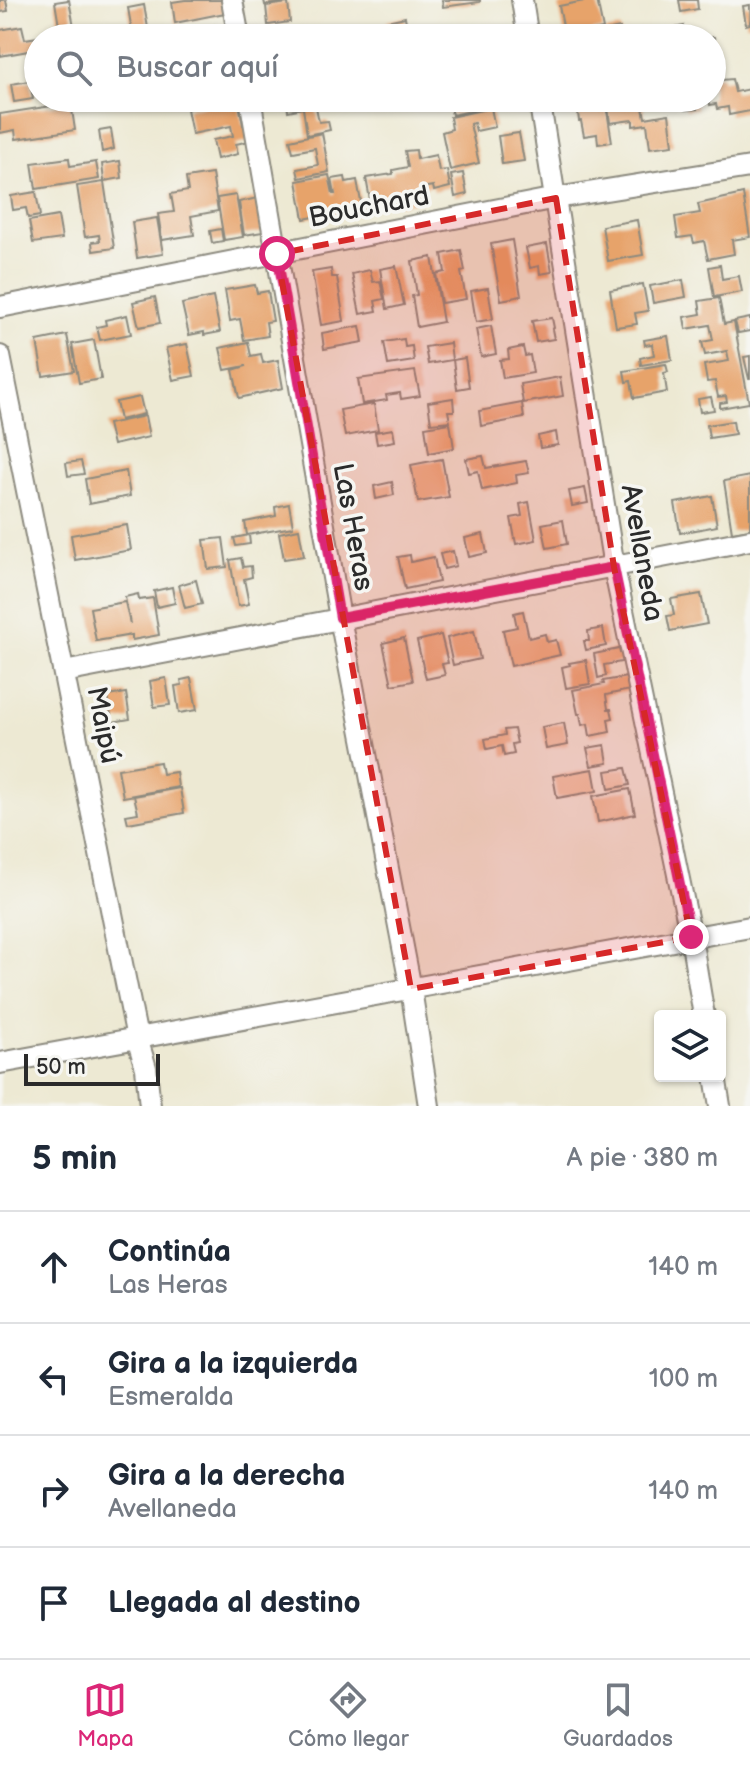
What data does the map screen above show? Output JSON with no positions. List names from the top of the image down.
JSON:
{
  "streets": {
    "street": [
      "Bouchard",
      "Las Heras",
      "Avellaneda",
      "Maipú"
    ]
  },
  "crossings": [
    ["Bouchard", "Las Heras"],
    ["Bouchard", "Avellaneda"]
  ],
  "scale_bar": "50 m",
  "page": {
    "search": "Buscar aquí",
    "scale": "50 m",
    "heading": ["5 min", "A pie · 380 m"],
    "list": [
      ["Continúa", "Las Heras", "140 m"],
      ["Gira a la izquierda", "Esmeralda", "100 m"],
      ["Gira a la derecha", "Avellaneda", "140 m"],
      "Llegada al destino"
    ],
    "nav": ["Mapa", "Cómo llegar", "Guardados"]
  }
}
